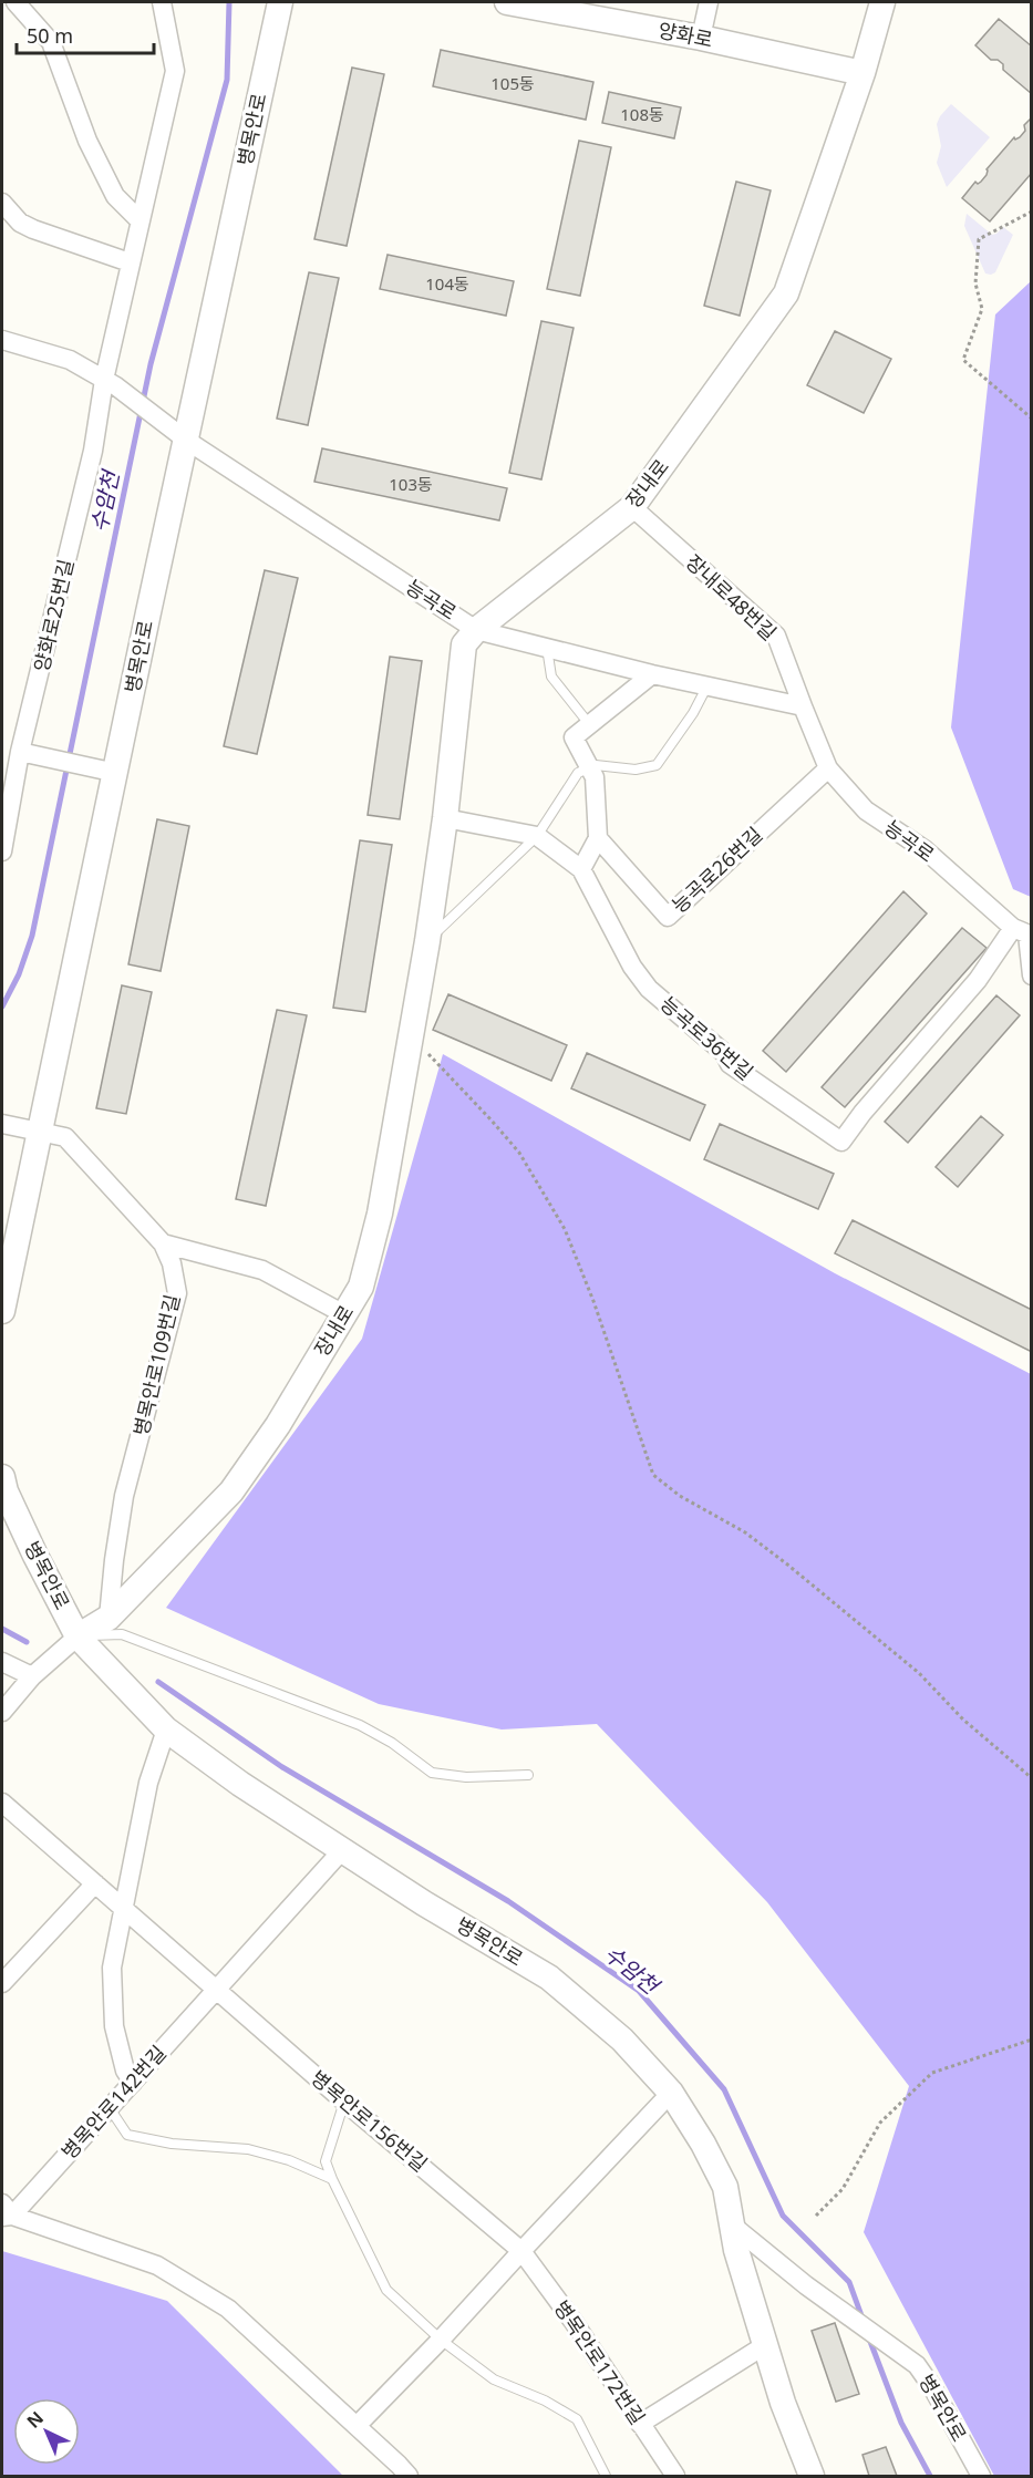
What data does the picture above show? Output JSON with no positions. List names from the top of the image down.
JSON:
{
  "streets": {
    "street": [
      "양화로",
      "병목안로",
      "장내로",
      "장내로48번길",
      "능곡로",
      "양화로25번길",
      "능곡로26번길",
      "능곡로36번길",
      "병목안로109번길",
      "병목안로142번길",
      "병목안로156번길",
      "병목안로172번길"
    ]
  },
  "crossings": [
    ["양화로", "장내로"],
    ["병목안로", "장내로"],
    ["병목안로", "능곡로"],
    ["병목안로", "병목안로109번길"],
    ["병목안로", "병목안로142번길"],
    ["장내로", "장내로48번길"],
    ["장내로", "능곡로"],
    ["장내로", "능곡로36번길"],
    ["장내로", "병목안로109번길"],
    ["장내로48번길", "능곡로"],
    ["능곡로", "양화로25번길"],
    ["능곡로", "능곡로26번길"],
    ["능곡로", "능곡로36번길"],
    ["병목안로142번길", "병목안로156번길"],
    ["병목안로156번길", "병목안로172번길"]
  ],
  "water": ["수암천"],
  "house_numbers": [
    "105동",
    "108동",
    "104동",
    "103동"
  ],
  "scale_bar": "50 m",
  "north": "top left"
}
